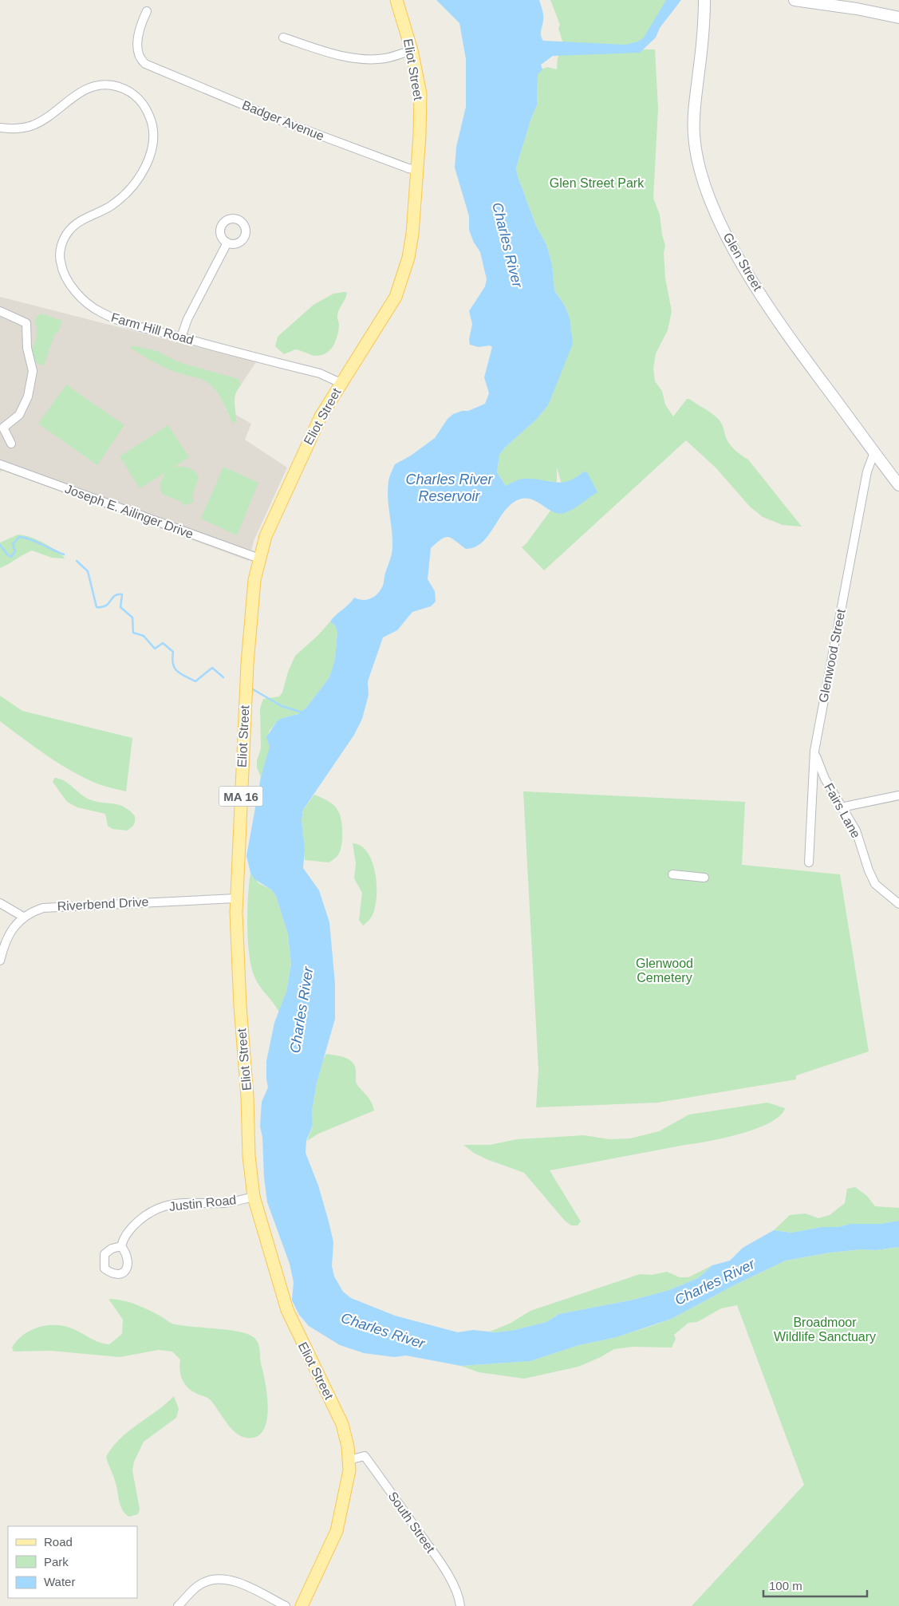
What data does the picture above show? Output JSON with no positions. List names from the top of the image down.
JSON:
{
  "streets": {
    "main road": ["Eliot Street", "MA 16"],
    "street": [
      "Badger Avenue",
      "Glen Street",
      "Farm Hill Road",
      "Joseph E. Ailinger Drive",
      "Glenwood Street",
      "Fairs Lane",
      "Riverbend Drive",
      "Justin Road",
      "South Street"
    ]
  },
  "crossings": [
    ["Eliot Street", "Badger Avenue"],
    ["Eliot Street", "Farm Hill Road"],
    ["Eliot Street", "Joseph E. Ailinger Drive"],
    ["Eliot Street", "Riverbend Drive"],
    ["Eliot Street", "Justin Road"],
    ["Eliot Street", "South Street"],
    ["Glen Street", "Glenwood Street"],
    ["Glenwood Street", "Fairs Lane"]
  ],
  "water": ["Charles River", "Charles River Reservoir"],
  "parks": ["Glen Street Park", "Glenwood Cemetery", "Broadmoor Wildlife Sanctuary"],
  "legend": ["Road", "Park", "Water"],
  "scale_bar": "100 m"
}
